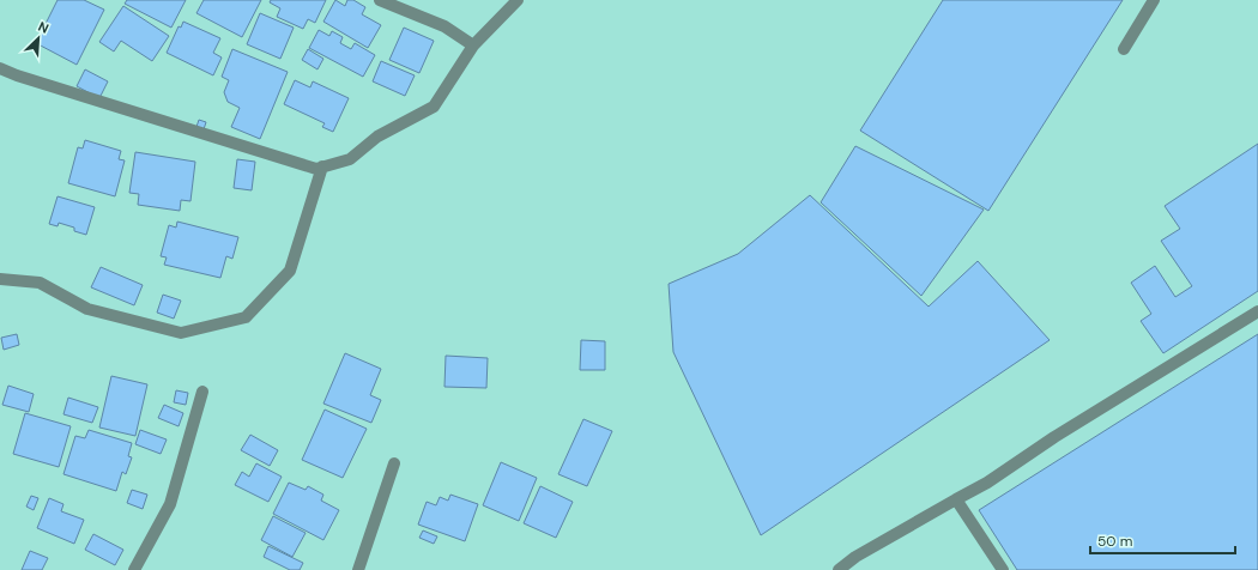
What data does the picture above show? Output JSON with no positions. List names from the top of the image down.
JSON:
{
  "scale_bar": "50 m",
  "north": "top right"
}
